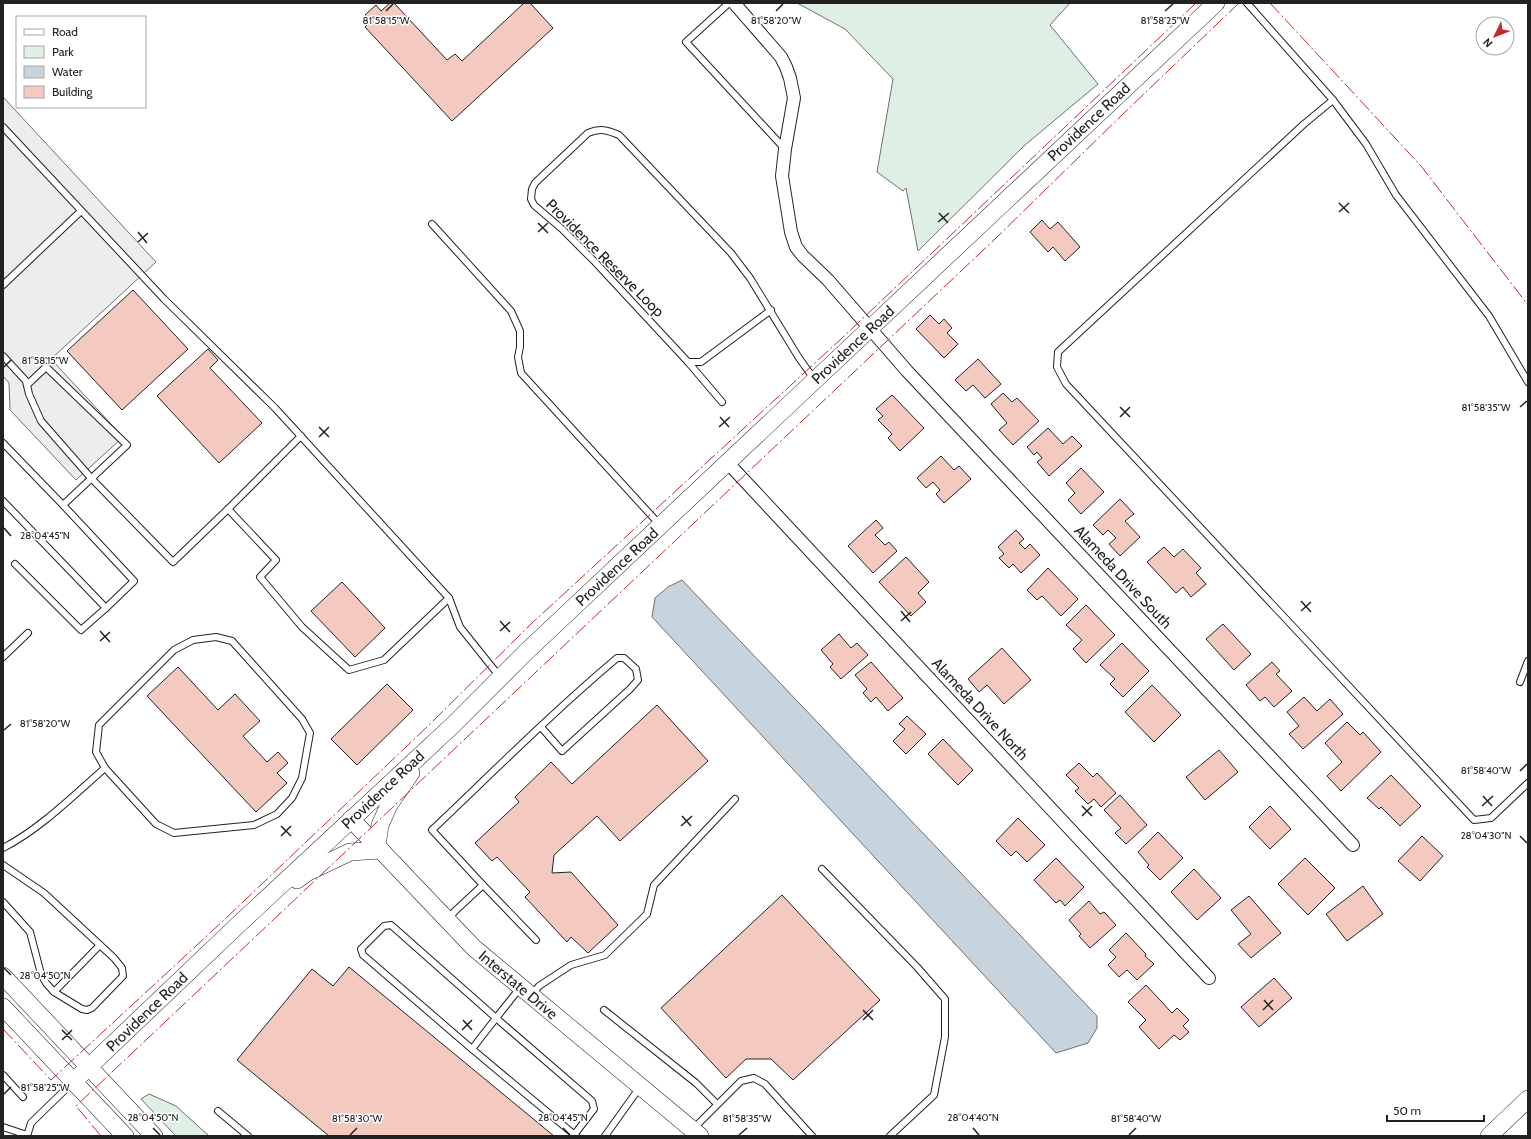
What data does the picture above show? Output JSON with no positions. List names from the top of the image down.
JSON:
{
  "streets": {
    "street": [
      "Providence Road",
      "Alameda Drive South",
      "Alameda Drive North",
      "Interstate Drive"
    ],
    "lane": ["Providence Reserve Loop"]
  },
  "crossings": [
    ["Providence Road", "Providence Reserve Loop"],
    ["Providence Road", "Alameda Drive South"],
    ["Providence Road", "Alameda Drive North"],
    ["Providence Road", "Interstate Drive"]
  ],
  "legend": [
    "Road",
    "Park",
    "Water",
    "Building"
  ],
  "scale_bar": "50 m",
  "north": "bottom left",
  "coordinates": [
    "81°58'15\"W",
    "81°58'20\"W",
    "81°58'25\"W",
    "81°58'35\"W",
    "28°04'45\"N",
    "81°58'40\"W",
    "28°04'30\"N",
    "28°04'50\"N",
    "28°04'40\"N",
    "81°58'30\"W"
  ]
}
